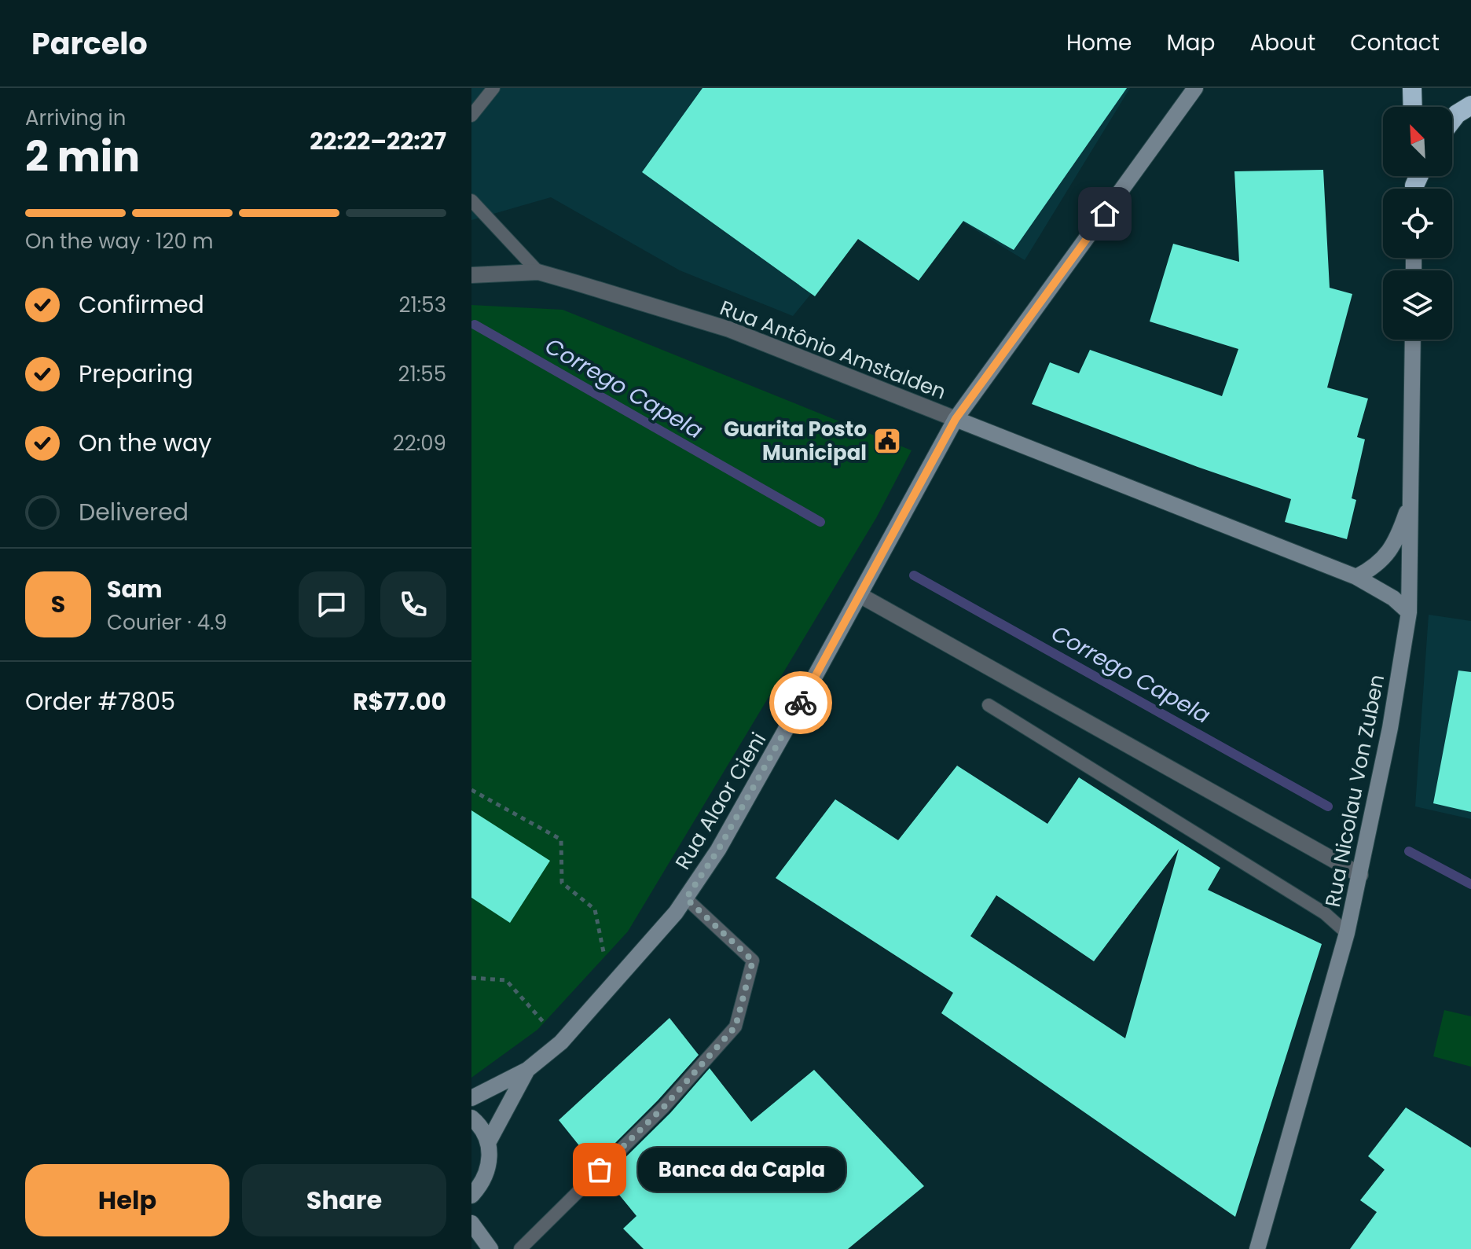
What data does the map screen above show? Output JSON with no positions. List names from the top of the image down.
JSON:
{
  "streets": {
    "main road": ["Rua Antônio Amstalden", "Rua Nicolau Von Zuben", "Rua Alaor Cieni"]
  },
  "crossings": [
    ["Rua Antônio Amstalden", "Rua Nicolau Von Zuben"],
    ["Rua Antônio Amstalden", "Rua Alaor Cieni"]
  ],
  "water": ["Corrego Capela"],
  "places": {
    "public building": ["Guarita Posto Municipal"],
    "other": ["Banca da Capla"]
  },
  "north": "top left",
  "page": {
    "header": "Parcelo",
    "nav": [
      "Home",
      "Map",
      "About",
      "Contact"
    ],
    "heading": ["2 min", "Arriving in", "22:22–22:27"],
    "panel": [
      "Sam",
      "Courier · 4.9",
      "Order #7805",
      "R$77.00"
    ],
    "bar": "On the way · 120 m",
    "list": [
      ["Confirmed", "21:53"],
      ["Preparing", "21:55"],
      ["On the way", "22:09"],
      "Delivered"
    ],
    "round": "S",
    "bubble": "Banca da Capla",
    "buttons": ["Help", "Share"]
  }
}
